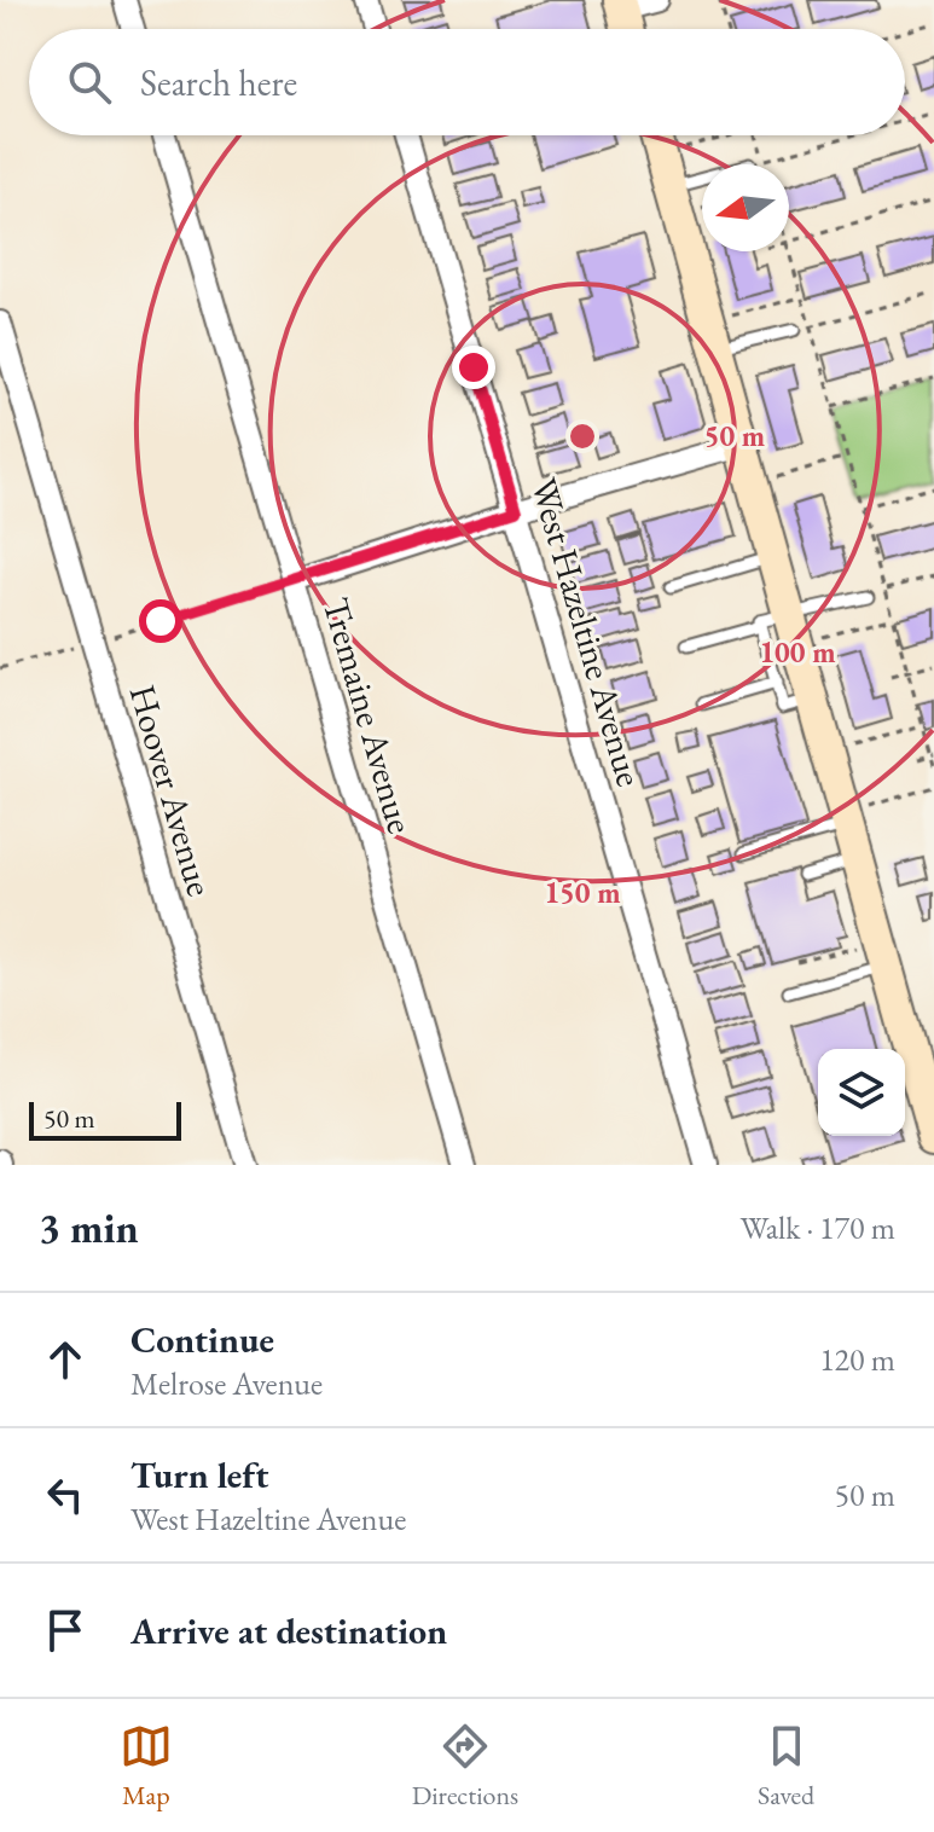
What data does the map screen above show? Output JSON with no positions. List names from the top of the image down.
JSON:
{
  "streets": {
    "street": ["West Hazeltine Avenue", "Tremaine Avenue", "Hoover Avenue"]
  },
  "scale_bar": "50 m",
  "north": "left",
  "page": {
    "search": "Search here",
    "scale": "50 m",
    "heading": ["3 min", "Walk · 170 m"],
    "list": [
      ["Continue", "Melrose Avenue", "120 m"],
      ["Turn left", "West Hazeltine Avenue", "50 m"],
      "Arrive at destination"
    ],
    "nav": ["Map", "Directions", "Saved"]
  },
  "rings": ["50 m", "100 m", "150 m"]
}
